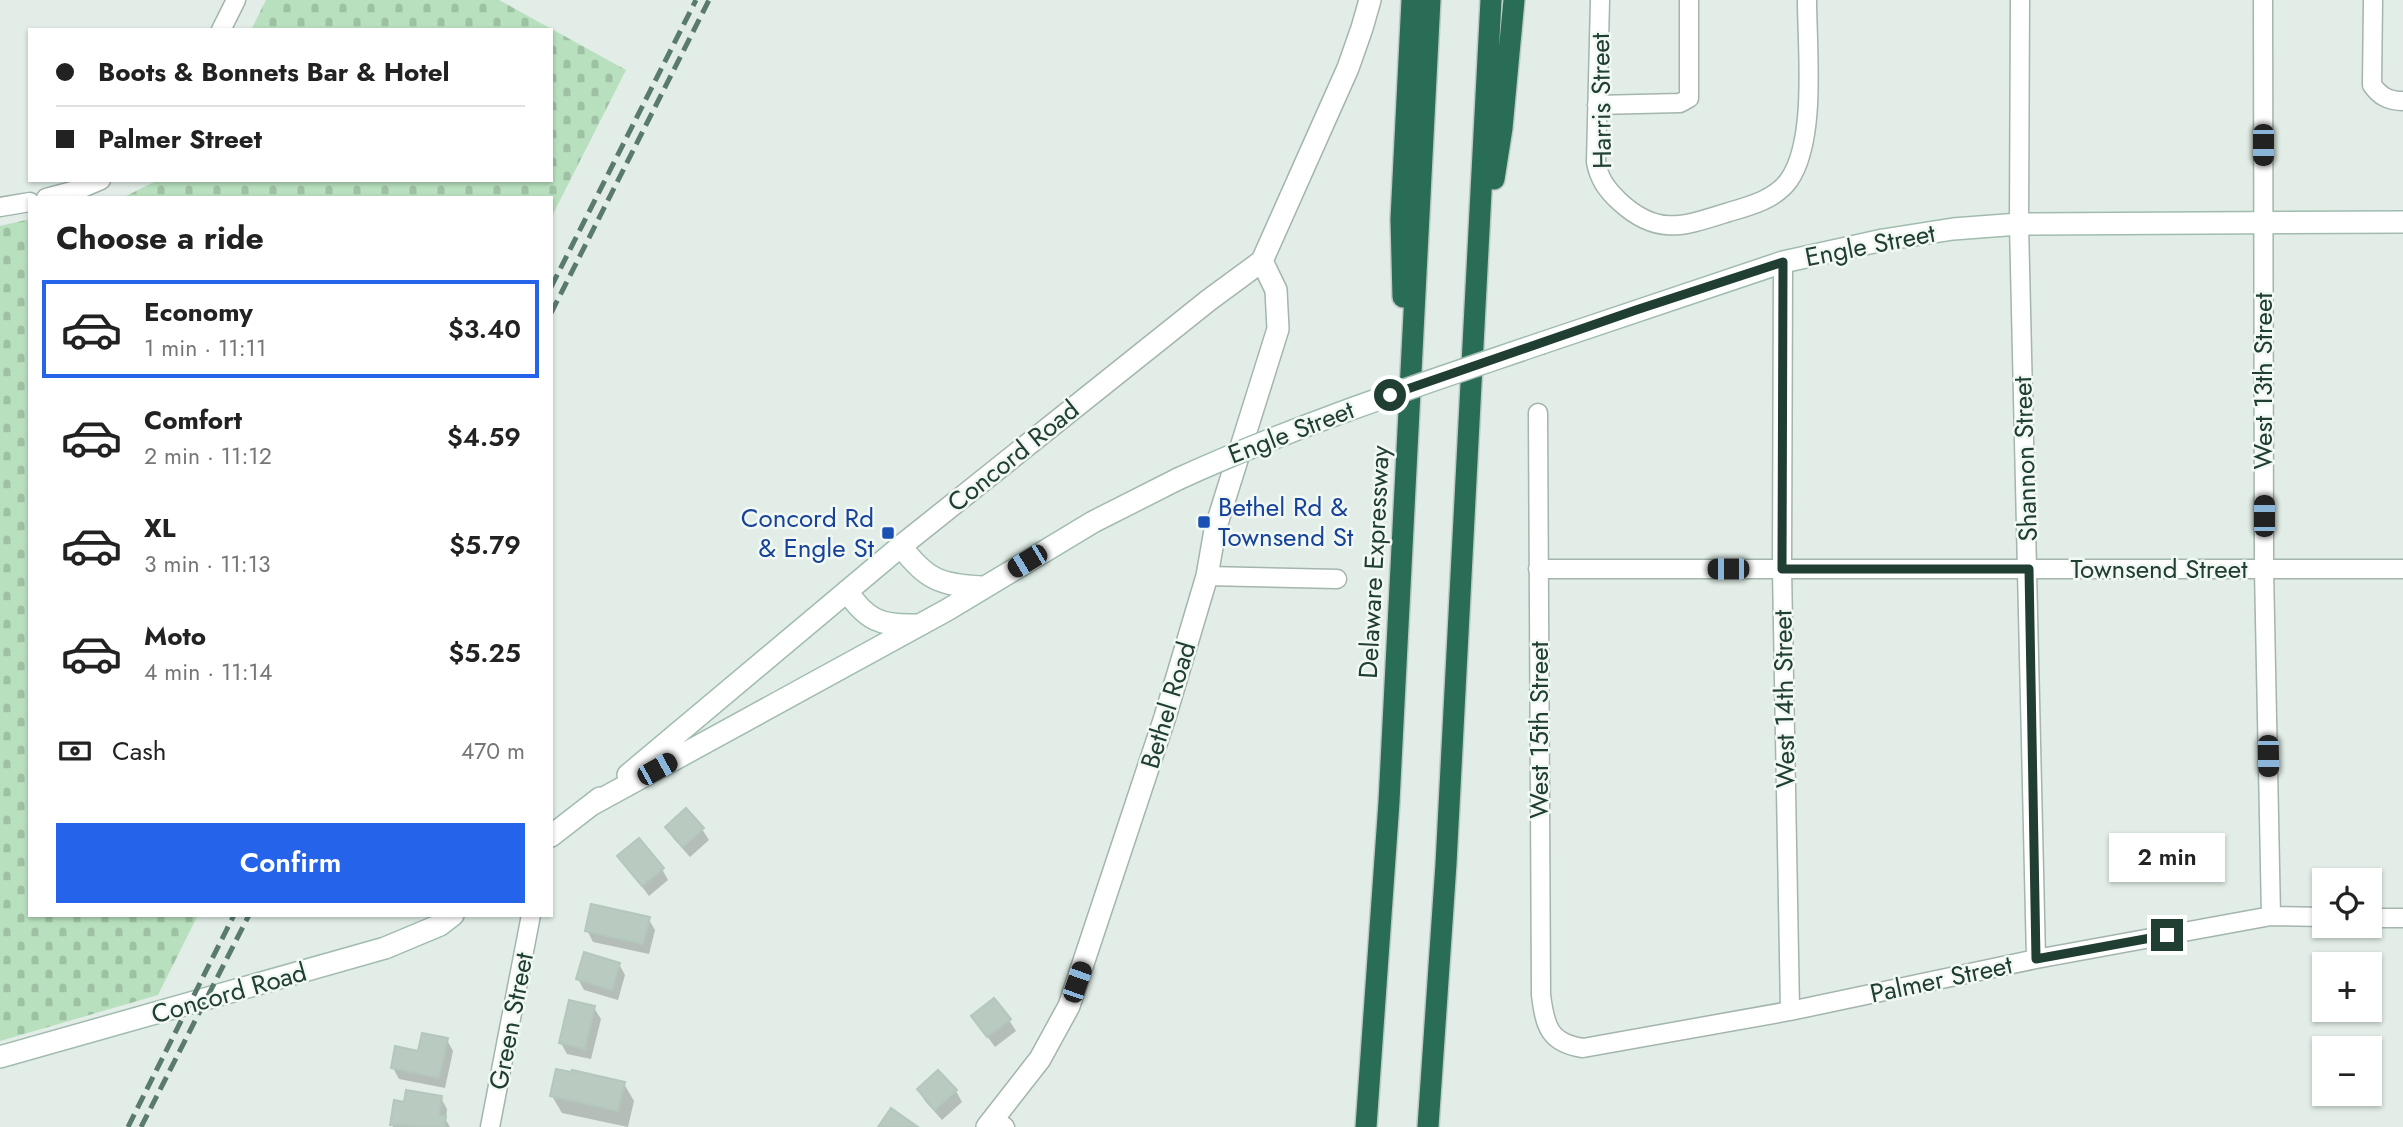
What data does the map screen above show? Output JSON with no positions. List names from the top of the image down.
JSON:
{
  "streets": {
    "highway": ["Delaware Expressway"],
    "main road": ["Engle Street", "Concord Road", "Bethel Road"],
    "street": [
      "Harris Street",
      "West 13th Street",
      "Shannon Street",
      "Townsend Street",
      "West 14th Street",
      "West 15th Street",
      "Palmer Street",
      "Green Street"
    ]
  },
  "crossings": [
    ["Engle Street", "West 13th Street"],
    ["Engle Street", "Concord Road"],
    ["Engle Street", "Shannon Street"],
    ["Engle Street", "West 14th Street"],
    ["West 13th Street", "Townsend Street"],
    ["West 13th Street", "Palmer Street"],
    ["Concord Road", "Bethel Road"],
    ["Shannon Street", "Townsend Street"],
    ["Shannon Street", "Palmer Street"],
    ["Townsend Street", "West 14th Street"],
    ["Townsend Street", "West 15th Street"],
    ["West 14th Street", "Palmer Street"],
    ["West 15th Street", "Palmer Street"]
  ],
  "places": {
    "transit": ["Bethel Rd & Townsend St", "Concord Rd & Engle St"]
  },
  "page": {
    "banner": ["Boots & Bonnets Bar & Hotel", "Palmer Street"],
    "heading": "Choose a ride",
    "list": [
      {
        "name": "Economy",
        "note": "1 min · 11:11",
        "value": "$3.40"
      },
      {
        "name": "Comfort",
        "note": "2 min · 11:12",
        "value": "$4.59"
      },
      {
        "name": "XL",
        "note": "3 min · 11:13",
        "value": "$5.79"
      },
      {
        "name": "Moto",
        "note": "4 min · 11:14",
        "value": "$5.25"
      }
    ],
    "pay": ["Cash", "470 m"],
    "buttons": "Confirm",
    "bubble": "2 min",
    "map_buttons": ["+", "−"]
  }
}
